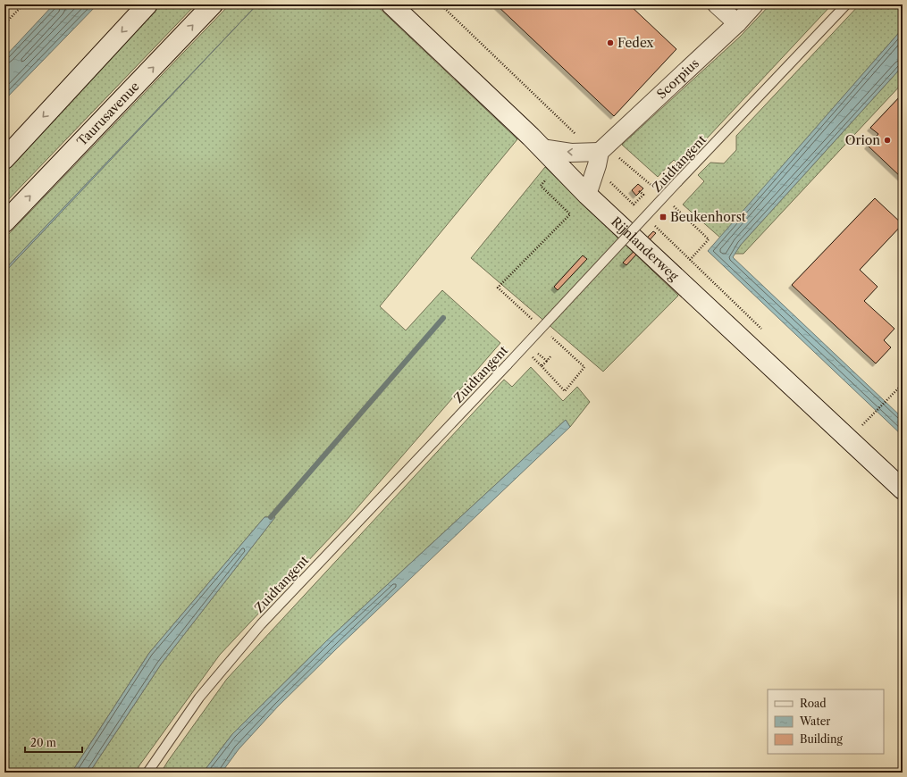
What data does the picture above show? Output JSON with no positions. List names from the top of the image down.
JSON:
{
  "streets": {
    "street": ["Scorpius", "Taurusavenue", "Rijnlanderweg"],
    "lane": ["Zuidtangent"]
  },
  "places": {
    "other": ["Fedex", "Orion"],
    "transit": ["Beukenhorst"]
  },
  "legend": ["Road", "Water", "Building"],
  "scale_bar": "20 m"
}
